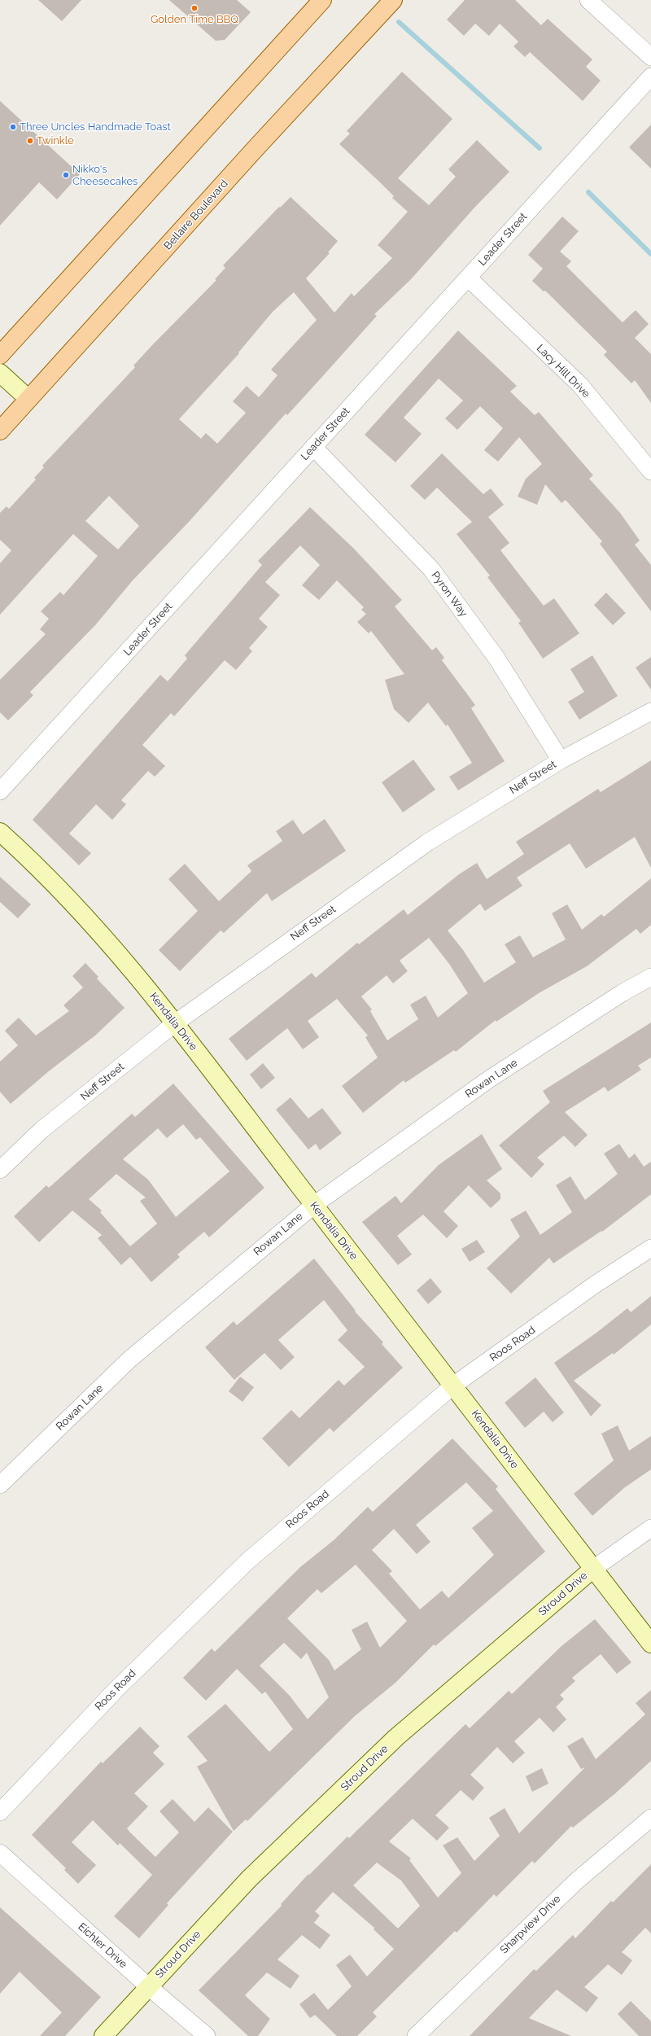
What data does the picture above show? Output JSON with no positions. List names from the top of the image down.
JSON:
{
  "streets": {
    "main road": ["Bellaire Boulevard"],
    "street": [
      "Leader Street",
      "Lacy Hill Drive",
      "Pyron Way",
      "Neff Street",
      "Kendalia Drive",
      "Rowan Lane",
      "Roos Road",
      "Stroud Drive",
      "Sharpview Drive",
      "Eichler Drive"
    ]
  },
  "crossings": [
    ["Leader Street", "Lacy Hill Drive"],
    ["Leader Street", "Pyron Way"],
    ["Pyron Way", "Neff Street"],
    ["Neff Street", "Kendalia Drive"],
    ["Kendalia Drive", "Rowan Lane"],
    ["Kendalia Drive", "Roos Road"],
    ["Kendalia Drive", "Stroud Drive"],
    ["Stroud Drive", "Eichler Drive"]
  ],
  "places": [
    "Golden Time BBQ",
    "Three Uncles Handmade Toast",
    "Twinkle",
    "Nikko's Cheesecakes"
  ]
}
